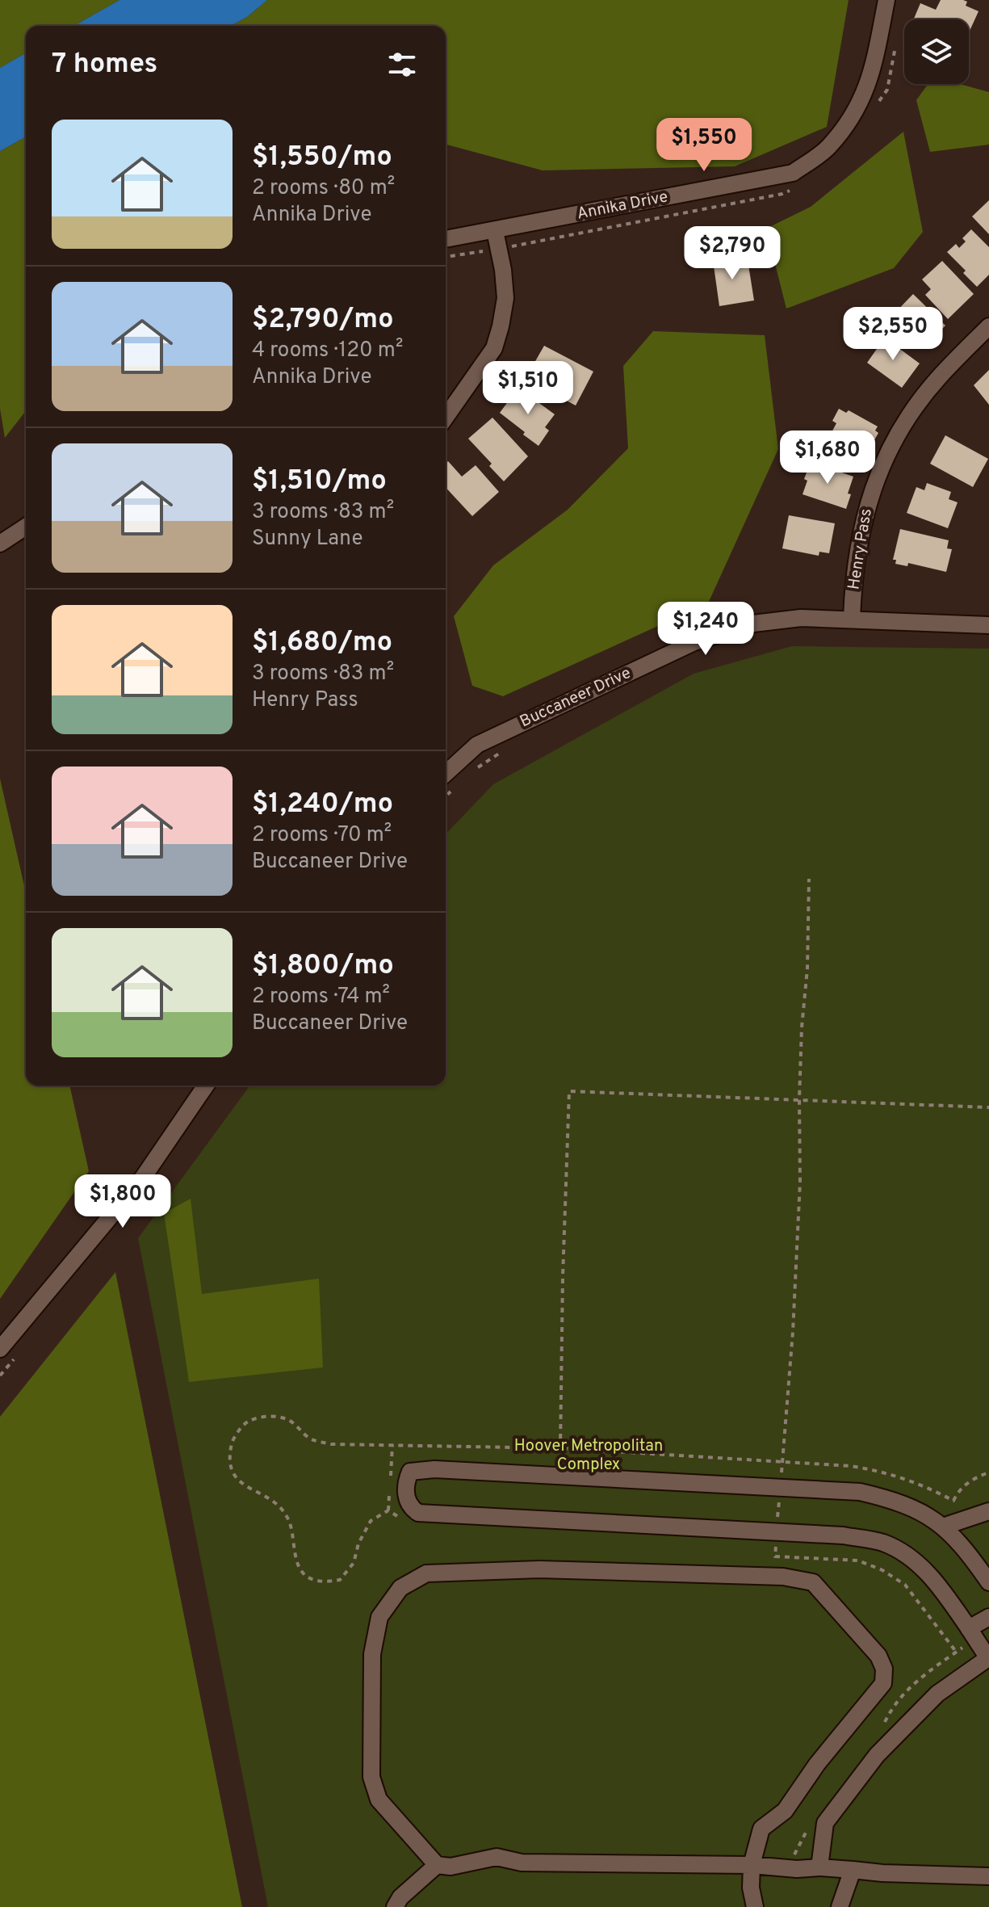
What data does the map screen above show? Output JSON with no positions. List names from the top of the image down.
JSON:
{
  "streets": {
    "street": ["Annika Drive", "Henry Pass", "Buccaneer Drive"]
  },
  "crossings": [
    ["Henry Pass", "Buccaneer Drive"]
  ],
  "parks": ["Hoover Metropolitan Complex"],
  "page": {
    "heading": "7 homes",
    "list": [
      {
        "name": "$1,550/mo",
        "note": "2 rooms · 80 m² · Annika Drive"
      },
      {
        "name": "$2,790/mo",
        "note": "4 rooms · 120 m² · Annika Drive"
      },
      {
        "name": "$1,510/mo",
        "note": "3 rooms · 83 m² · Sunny Lane"
      },
      {
        "name": "$1,680/mo",
        "note": "3 rooms · 83 m² · Henry Pass"
      },
      {
        "name": "$1,240/mo",
        "note": "2 rooms · 70 m² · Buccaneer Drive"
      },
      {
        "name": "$1,800/mo",
        "note": "2 rooms · 74 m² · Buccaneer Drive"
      }
    ],
    "price": [
      "$1,550",
      "$2,790",
      "$2,550",
      "$1,510",
      "$1,680",
      "$1,240",
      "$1,800"
    ]
  }
}
